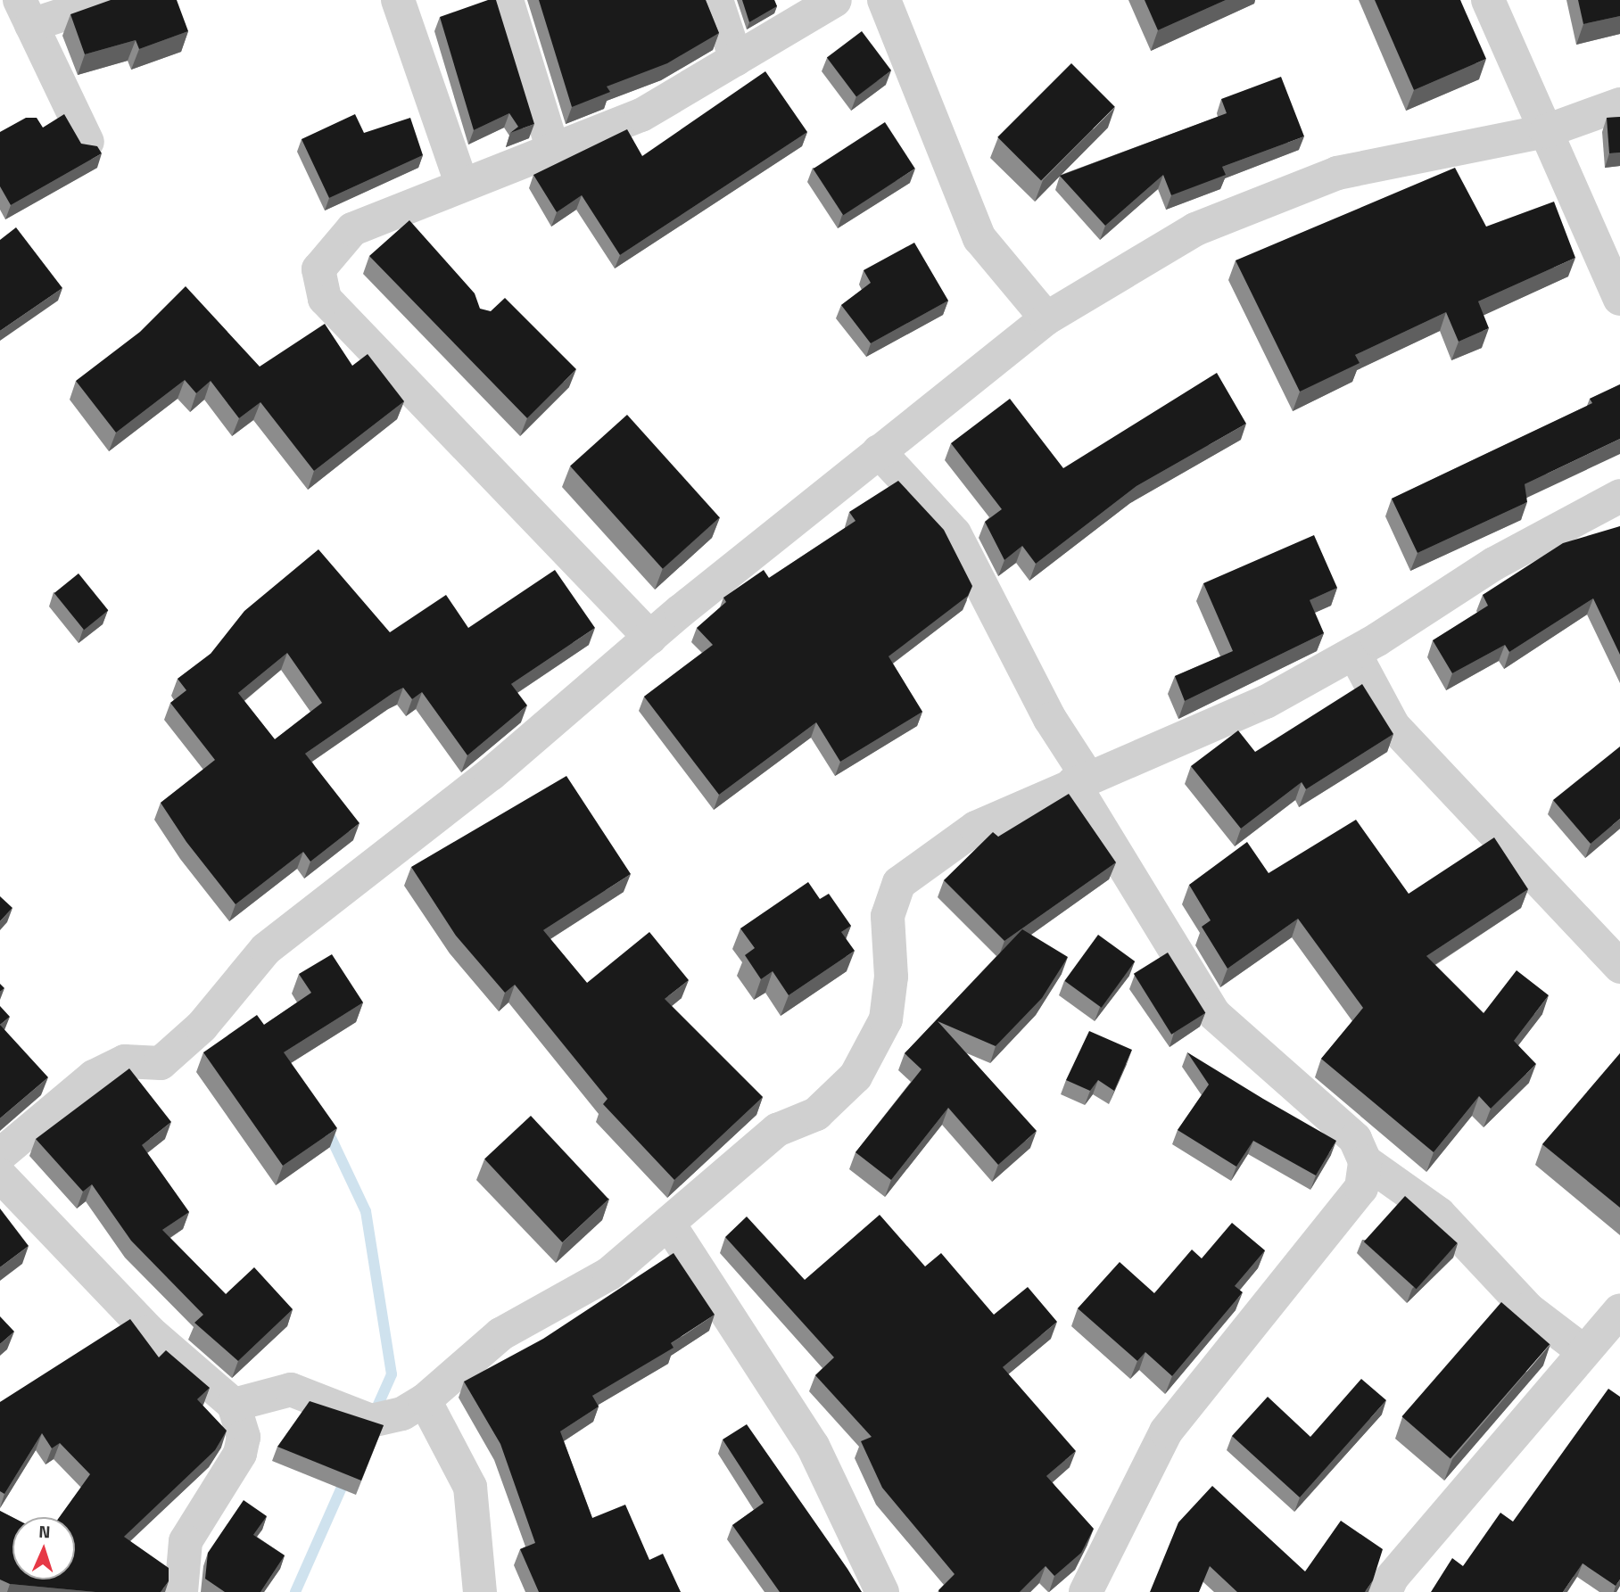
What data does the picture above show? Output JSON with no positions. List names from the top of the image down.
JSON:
{
  "north": "top"
}
